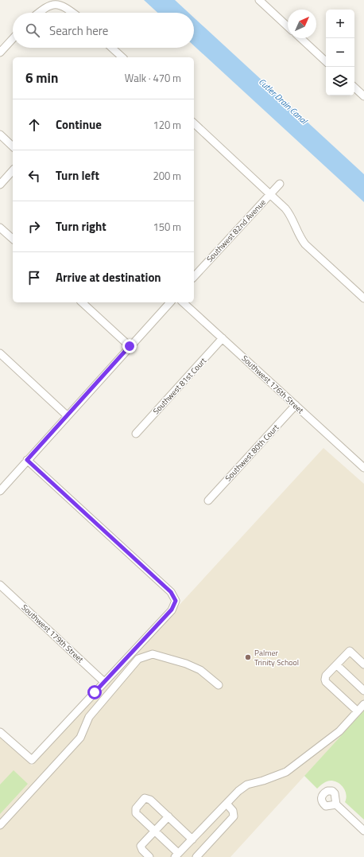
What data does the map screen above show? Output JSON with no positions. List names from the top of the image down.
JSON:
{
  "streets": {
    "street": [
      "Southwest 82nd Avenue",
      "Southwest 176th Street",
      "Southwest 81st Court",
      "Southwest 80th Court",
      "Southwest 179th Street"
    ]
  },
  "crossings": [
    ["Southwest 176th Street", "Southwest 81st Court"],
    ["Southwest 176th Street", "Southwest 80th Court"]
  ],
  "water": ["Cutler Drain Canal"],
  "places": ["Palmer Trinity School"],
  "north": "top right",
  "page": {
    "map_buttons": ["+", "−"],
    "search": "Search here",
    "heading": ["6 min", "Walk · 470 m"],
    "list": [
      ["Continue", "120 m"],
      ["Turn left", "200 m"],
      ["Turn right", "150 m"],
      "Arrive at destination"
    ]
  }
}
